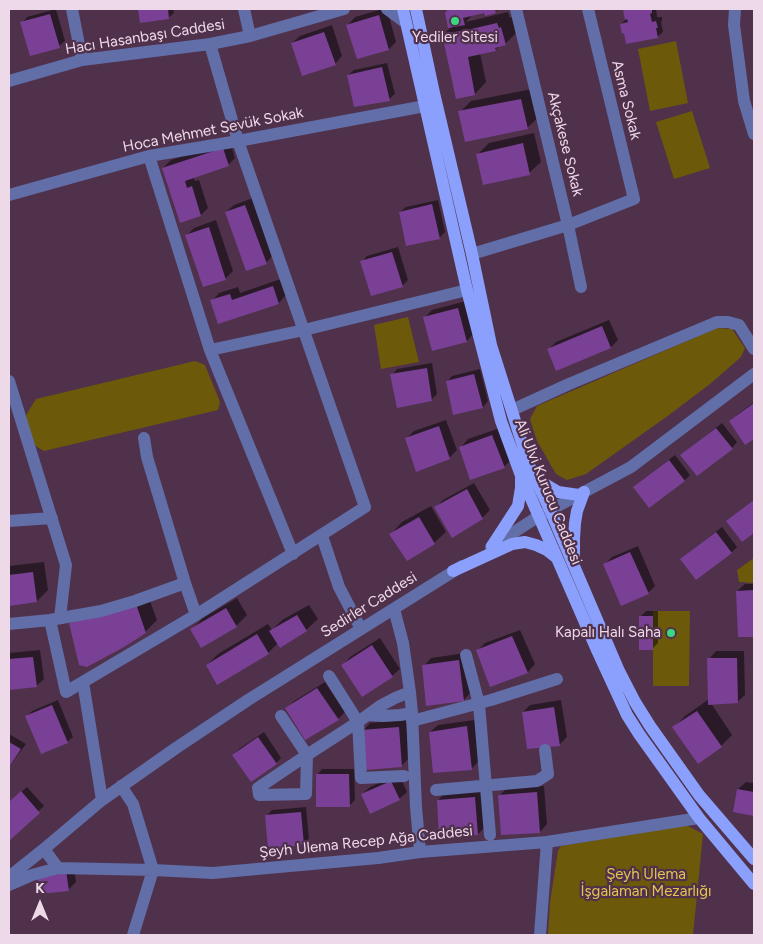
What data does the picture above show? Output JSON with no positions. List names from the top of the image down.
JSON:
{
  "streets": {
    "main road": ["Ali Ulvi Kurucu Caddesi"],
    "street": [
      "Hacı Hasanbaşı Caddesi",
      "Asma Sokak",
      "Hoca Mehmet Sevük Sokak",
      "Akçakese Sokak",
      "Sedirler Caddesi",
      "Şeyh Ulema Recep Ağa Caddesi"
    ]
  },
  "crossings": [
    ["Asma Sokak", "Akçakese Sokak"],
    ["Hoca Mehmet Sevük Sokak", "Ali Ulvi Kurucu Caddesi"],
    ["Ali Ulvi Kurucu Caddesi", "Sedirler Caddesi"],
    ["Ali Ulvi Kurucu Caddesi", "Şeyh Ulema Recep Ağa Caddesi"]
  ],
  "parks": ["Şeyh Ulema İşgalaman Mezarlığı"],
  "places": ["Yediler Sitesi", "Kapalı Halı Saha"],
  "north": "top"
}
